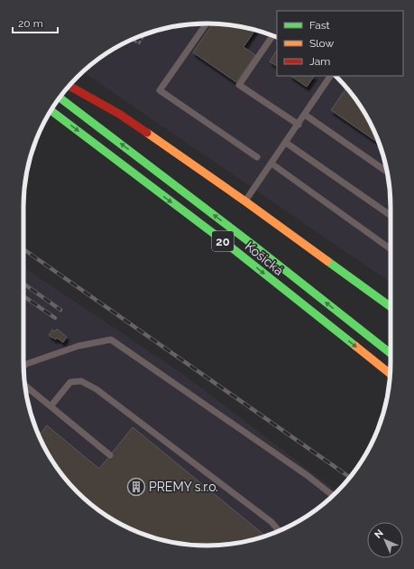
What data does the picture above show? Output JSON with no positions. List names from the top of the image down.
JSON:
{
  "streets": {
    "main road": ["20", "Košická"]
  },
  "places": {
    "building": ["PREMY s.r.o."]
  },
  "legend": ["Fast", "Slow", "Jam"],
  "scale_bar": "20 m",
  "north": "top left"
}
